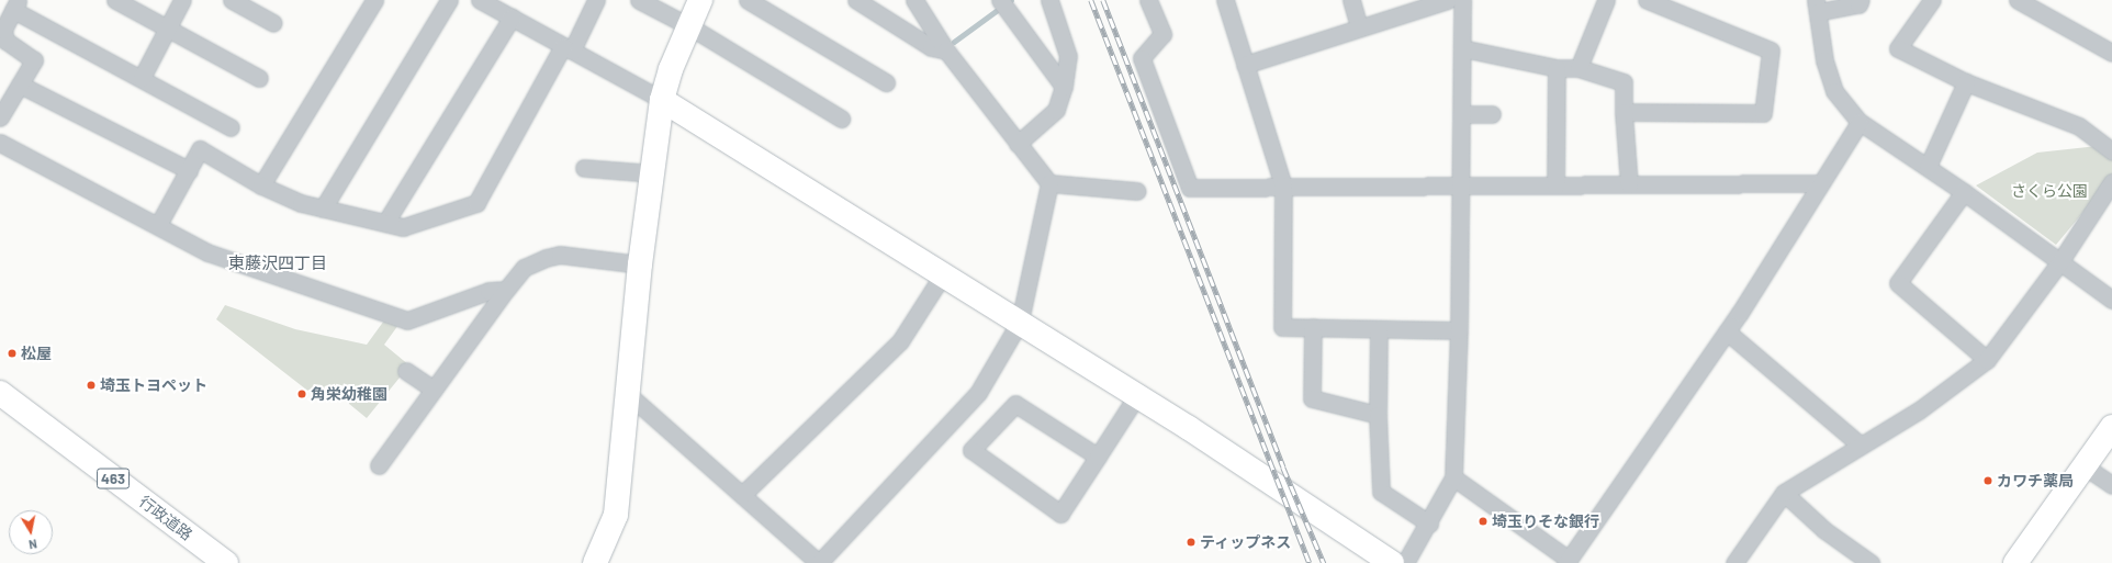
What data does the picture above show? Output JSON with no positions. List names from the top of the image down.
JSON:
{
  "streets": {
    "main road": ["463", "行政道路"]
  },
  "districts": ["東藤沢四丁目"],
  "parks": ["さくら公園"],
  "places": [
    "松屋",
    "埼玉トヨペット",
    "角栄幼稚園",
    "カワチ薬局",
    "埼玉りそな銀行",
    "ティップネス"
  ],
  "north": "bottom"
}
